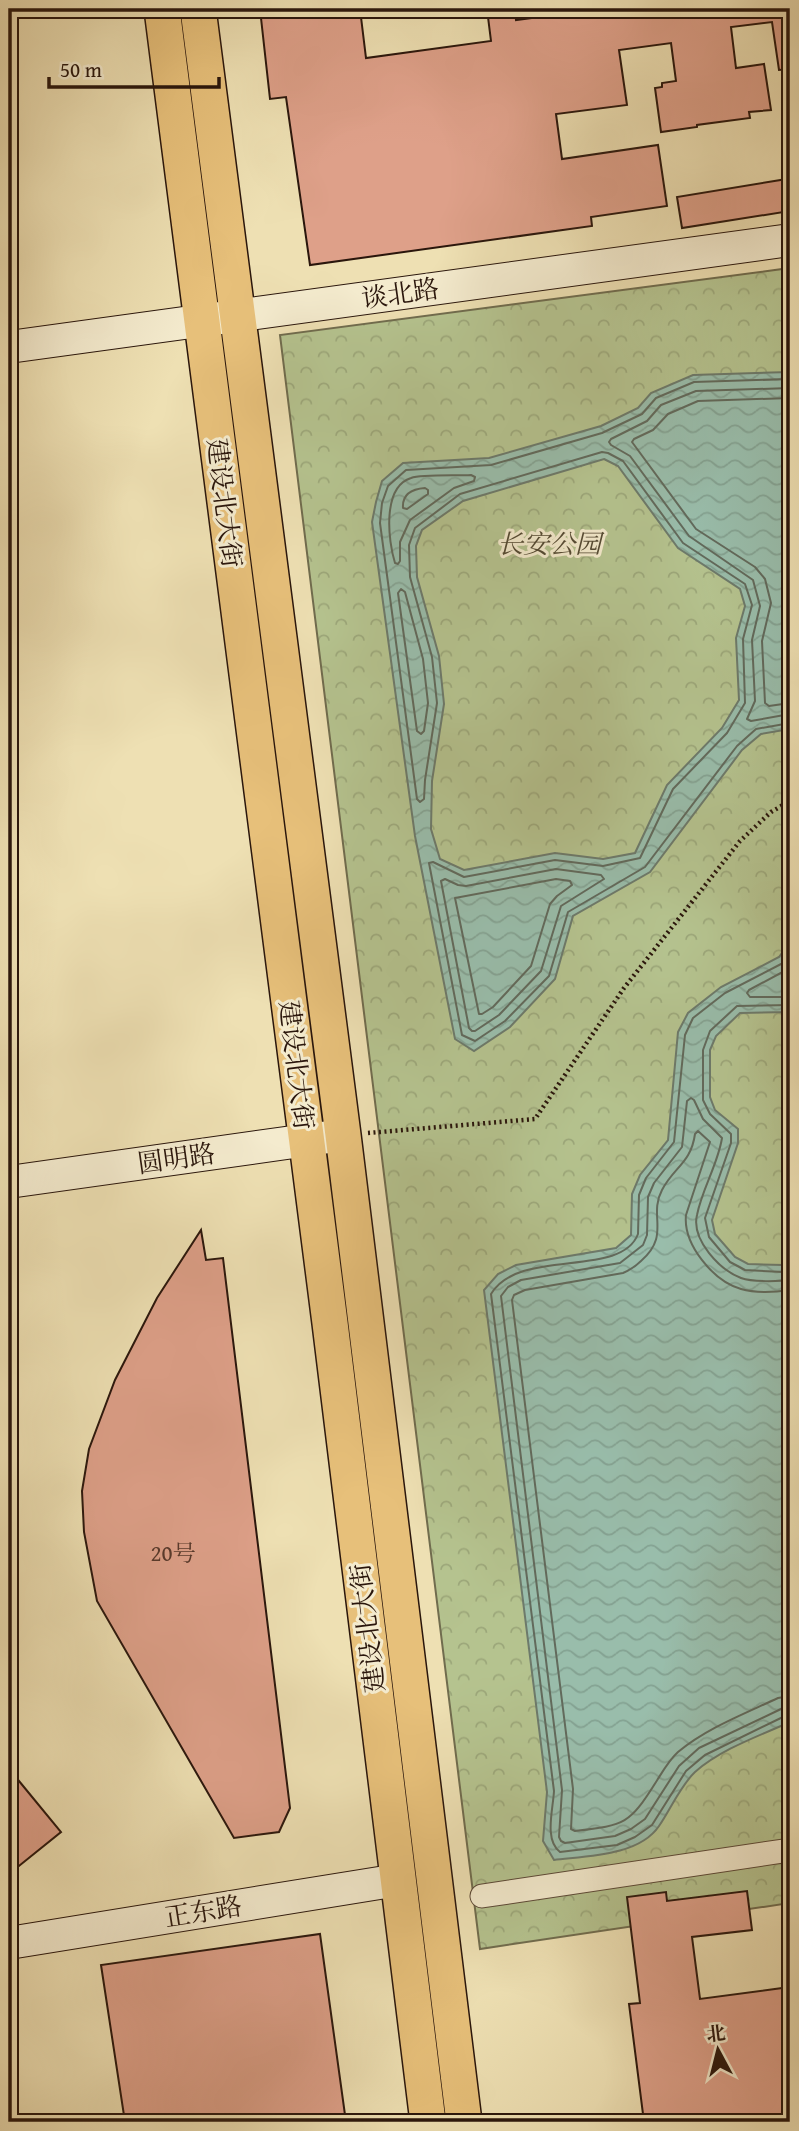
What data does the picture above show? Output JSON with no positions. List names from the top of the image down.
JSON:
{
  "streets": {
    "main road": ["建设北大街"],
    "street": ["谈北路", "圆明路", "正东路"]
  },
  "crossings": [
    ["谈北路", "建设北大街"],
    ["建设北大街", "圆明路"],
    ["建设北大街", "正东路"]
  ],
  "parks": ["长安公园"],
  "house_numbers": ["20号"],
  "scale_bar": "50 m",
  "north": "top"
}
